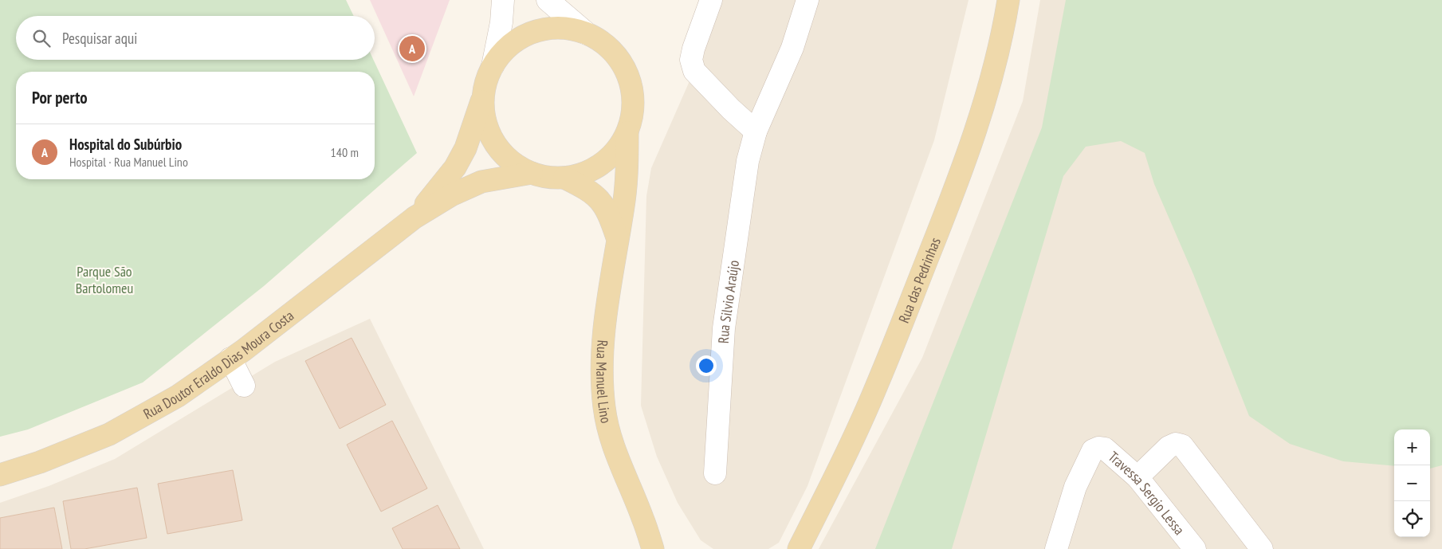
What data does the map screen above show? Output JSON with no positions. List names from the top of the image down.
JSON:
{
  "streets": {
    "main road": ["Rua das Pedrinhas", "Rua Doutor Eraldo Dias Moura Costa", "Rua Manuel Lino"],
    "street": ["Rua Silvio Araújo", "Travessa Sergio Lessa"]
  },
  "parks": ["Parque São Bartolomeu"],
  "page": {
    "search": "Pesquisar aqui",
    "pins": "A",
    "heading": "Por perto",
    "list": [
      {
        "mark": "A",
        "name": "Hospital do Subúrbio",
        "note": "Hospital · Rua Manuel Lino",
        "value": "140 m"
      }
    ],
    "map_buttons": ["+", "−"]
  }
}
